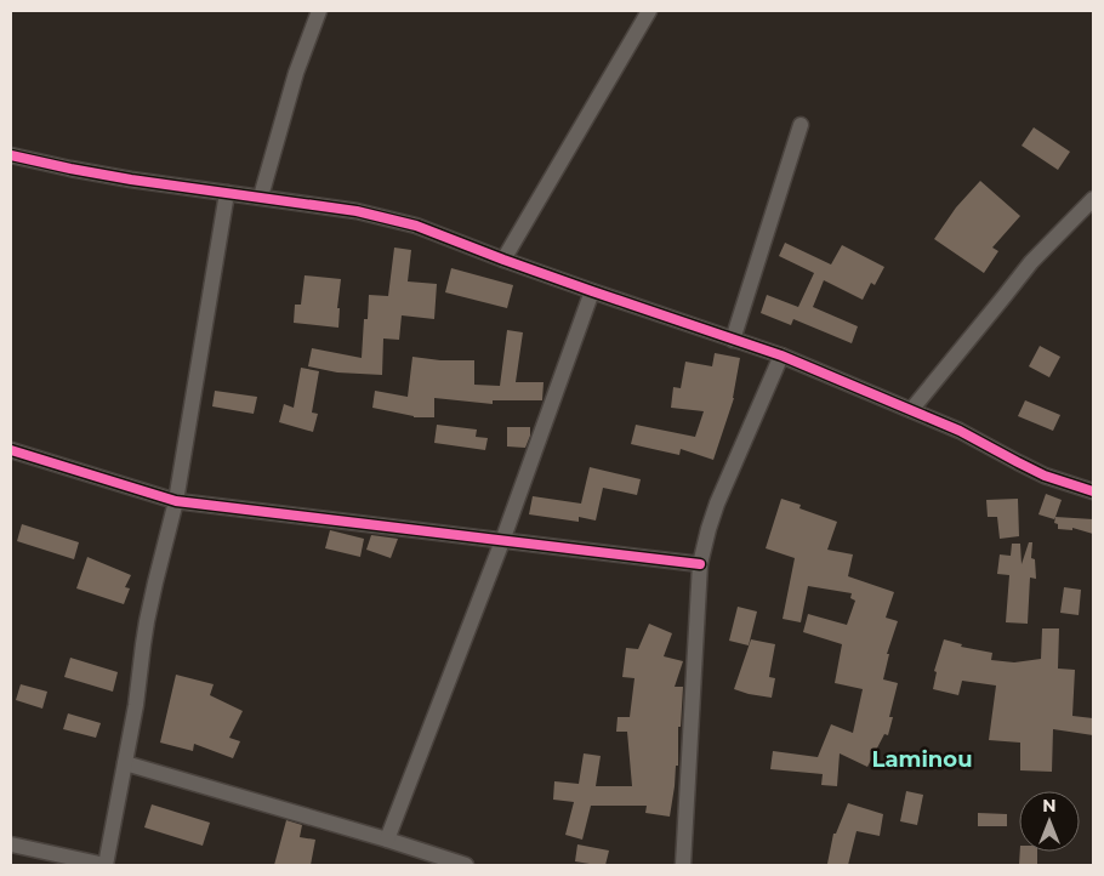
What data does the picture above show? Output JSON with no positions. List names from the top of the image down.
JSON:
{
  "districts": ["Laminou"],
  "north": "top"
}
